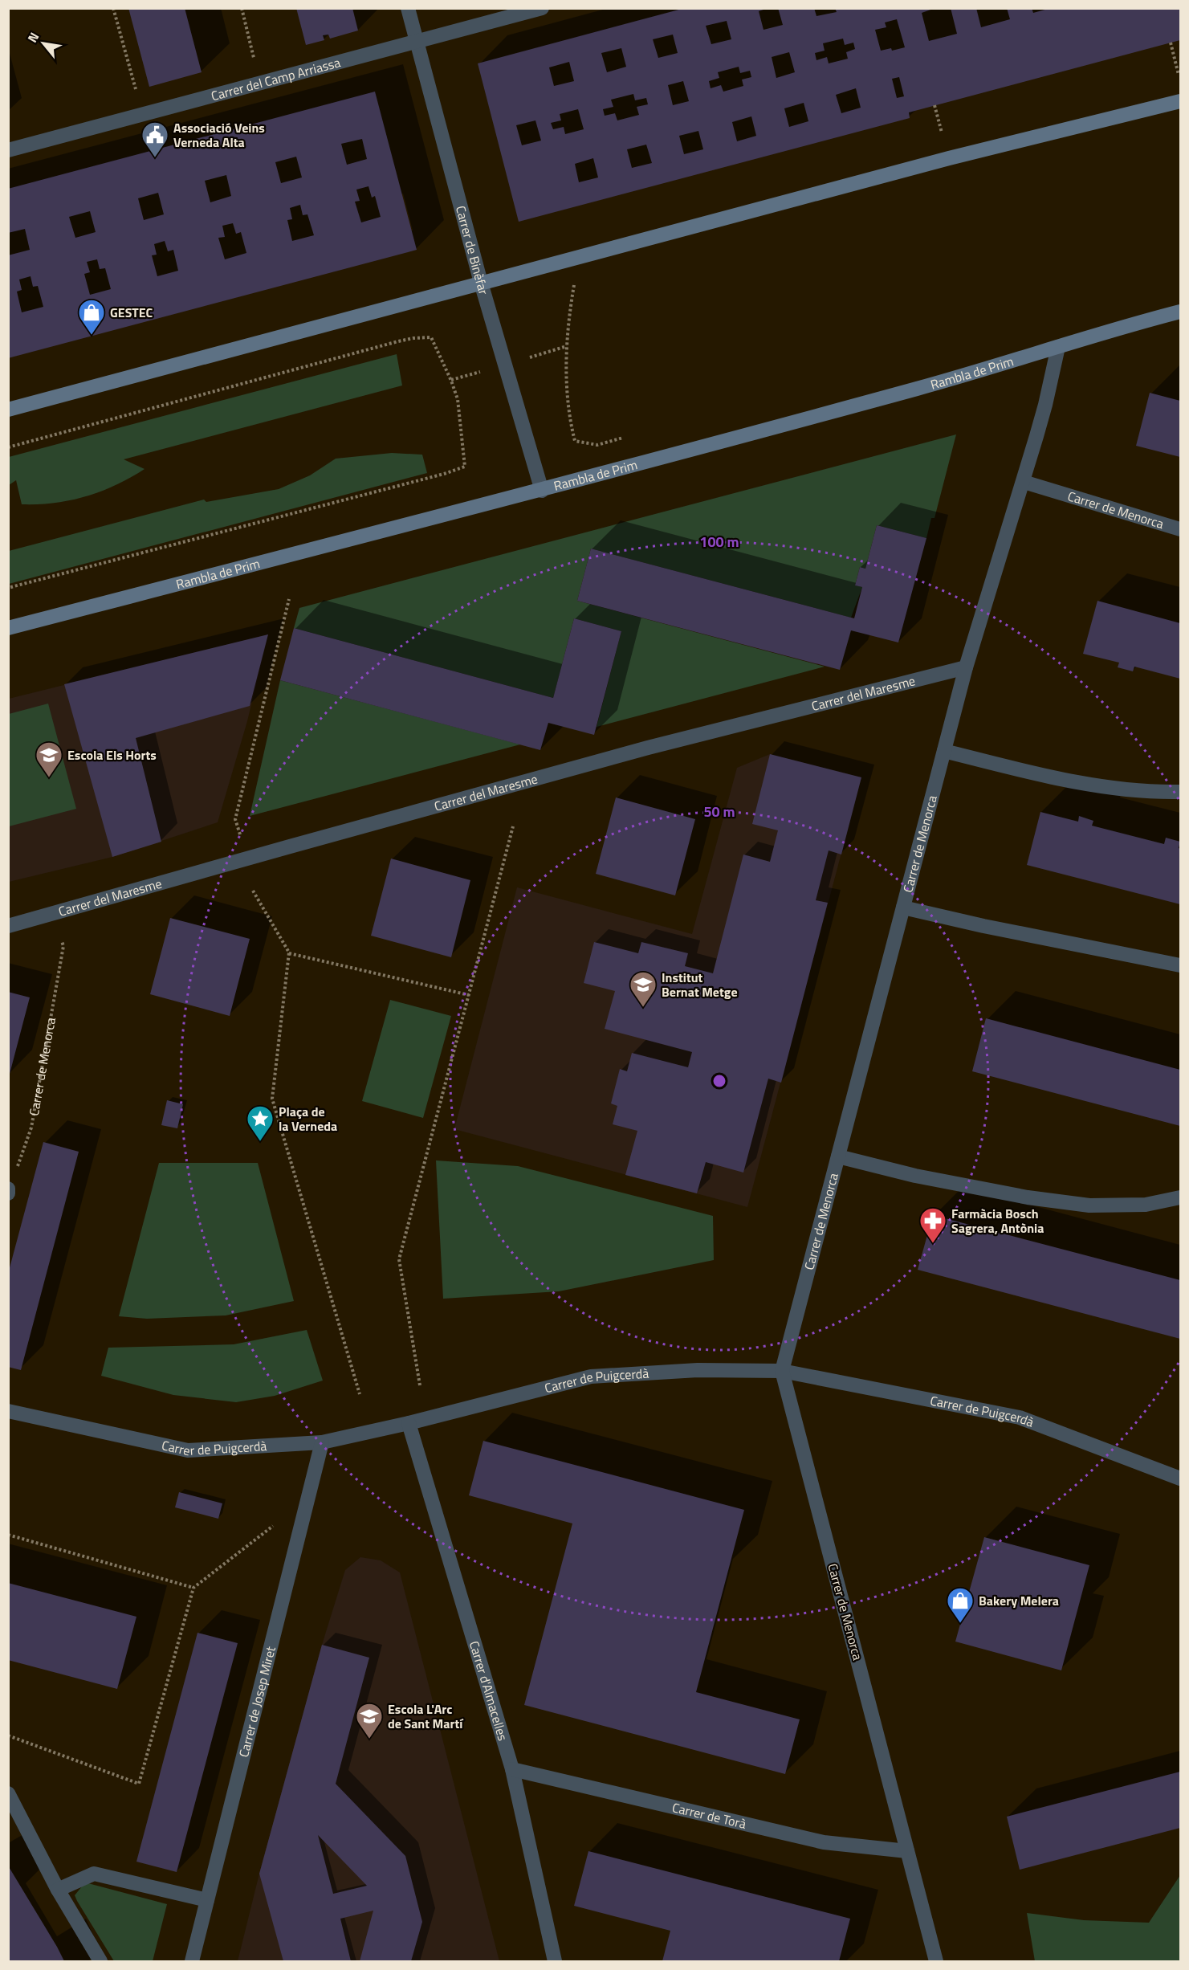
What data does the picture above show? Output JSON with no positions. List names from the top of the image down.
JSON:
{
  "streets": {
    "main road": ["Rambla de Prim"],
    "street": [
      "Carrer del Camp Arriassa",
      "Carrer de Binèfar",
      "Carrer de Menorca",
      "Carrer del Maresme",
      "Carrer de Puigcerdà",
      "Carrer d'Almacelles",
      "Carrer de Josep Miret",
      "Carrer de Torà"
    ]
  },
  "crossings": [
    ["Carrer del Camp Arriassa", "Carrer de Binèfar"],
    ["Carrer de Binèfar", "Rambla de Prim"],
    ["Rambla de Prim", "Carrer de Menorca"],
    ["Carrer de Menorca", "Carrer del Maresme"],
    ["Carrer de Menorca", "Carrer de Puigcerdà"],
    ["Carrer de Menorca", "Carrer de Torà"],
    ["Carrer de Puigcerdà", "Carrer d'Almacelles"],
    ["Carrer de Puigcerdà", "Carrer de Josep Miret"],
    ["Carrer d'Almacelles", "Carrer de Torà"]
  ],
  "places": {
    "public building": ["Associació Veins Verneda Alta"],
    "shop": ["GESTEC", "Bakery Melera"],
    "school or university": ["Escola Els Horts", "Institut Bernat Metge", "Escola L'Arc de Sant Martí"],
    "place": ["Plaça de la Verneda"],
    "pharmacy": ["Farmàcia Bosch Sagrera, Antònia"]
  },
  "north": "top left",
  "rings": ["100 m", "50 m"]
}
